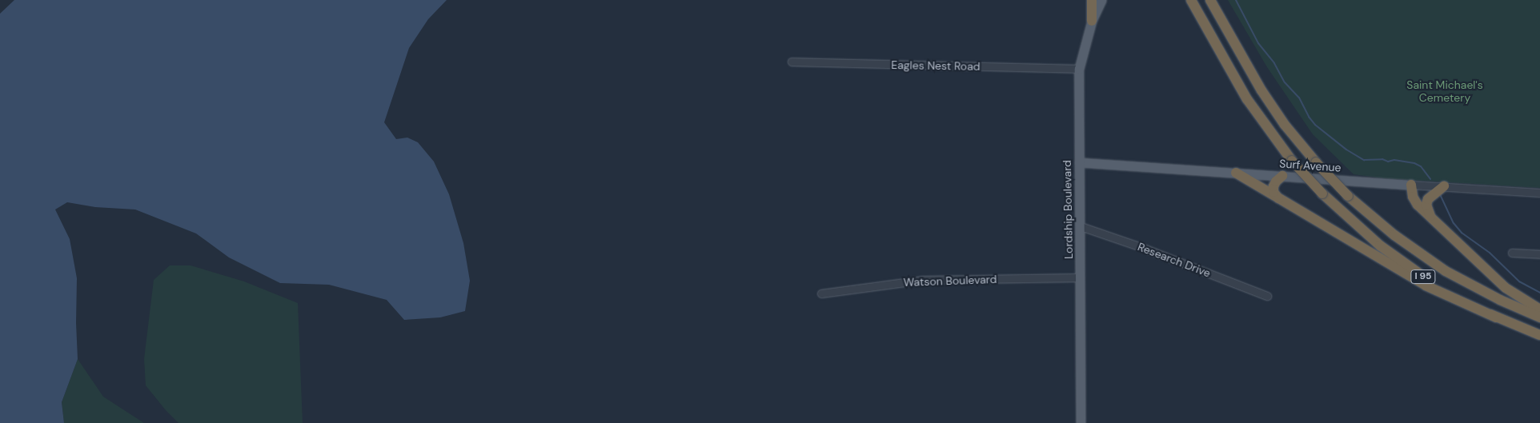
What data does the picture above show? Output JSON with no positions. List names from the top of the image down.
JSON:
{
  "streets": {
    "highway": ["I 95"],
    "main road": ["Surf Avenue", "Lordship Boulevard"],
    "street": ["Eagles Nest Road", "Research Drive", "Watson Boulevard"]
  },
  "crossings": [
    ["Eagles Nest Road", "Lordship Boulevard"],
    ["Surf Avenue", "Lordship Boulevard"],
    ["Lordship Boulevard", "Research Drive"],
    ["Lordship Boulevard", "Watson Boulevard"]
  ],
  "parks": ["Saint Michael's Cemetery"]
}
